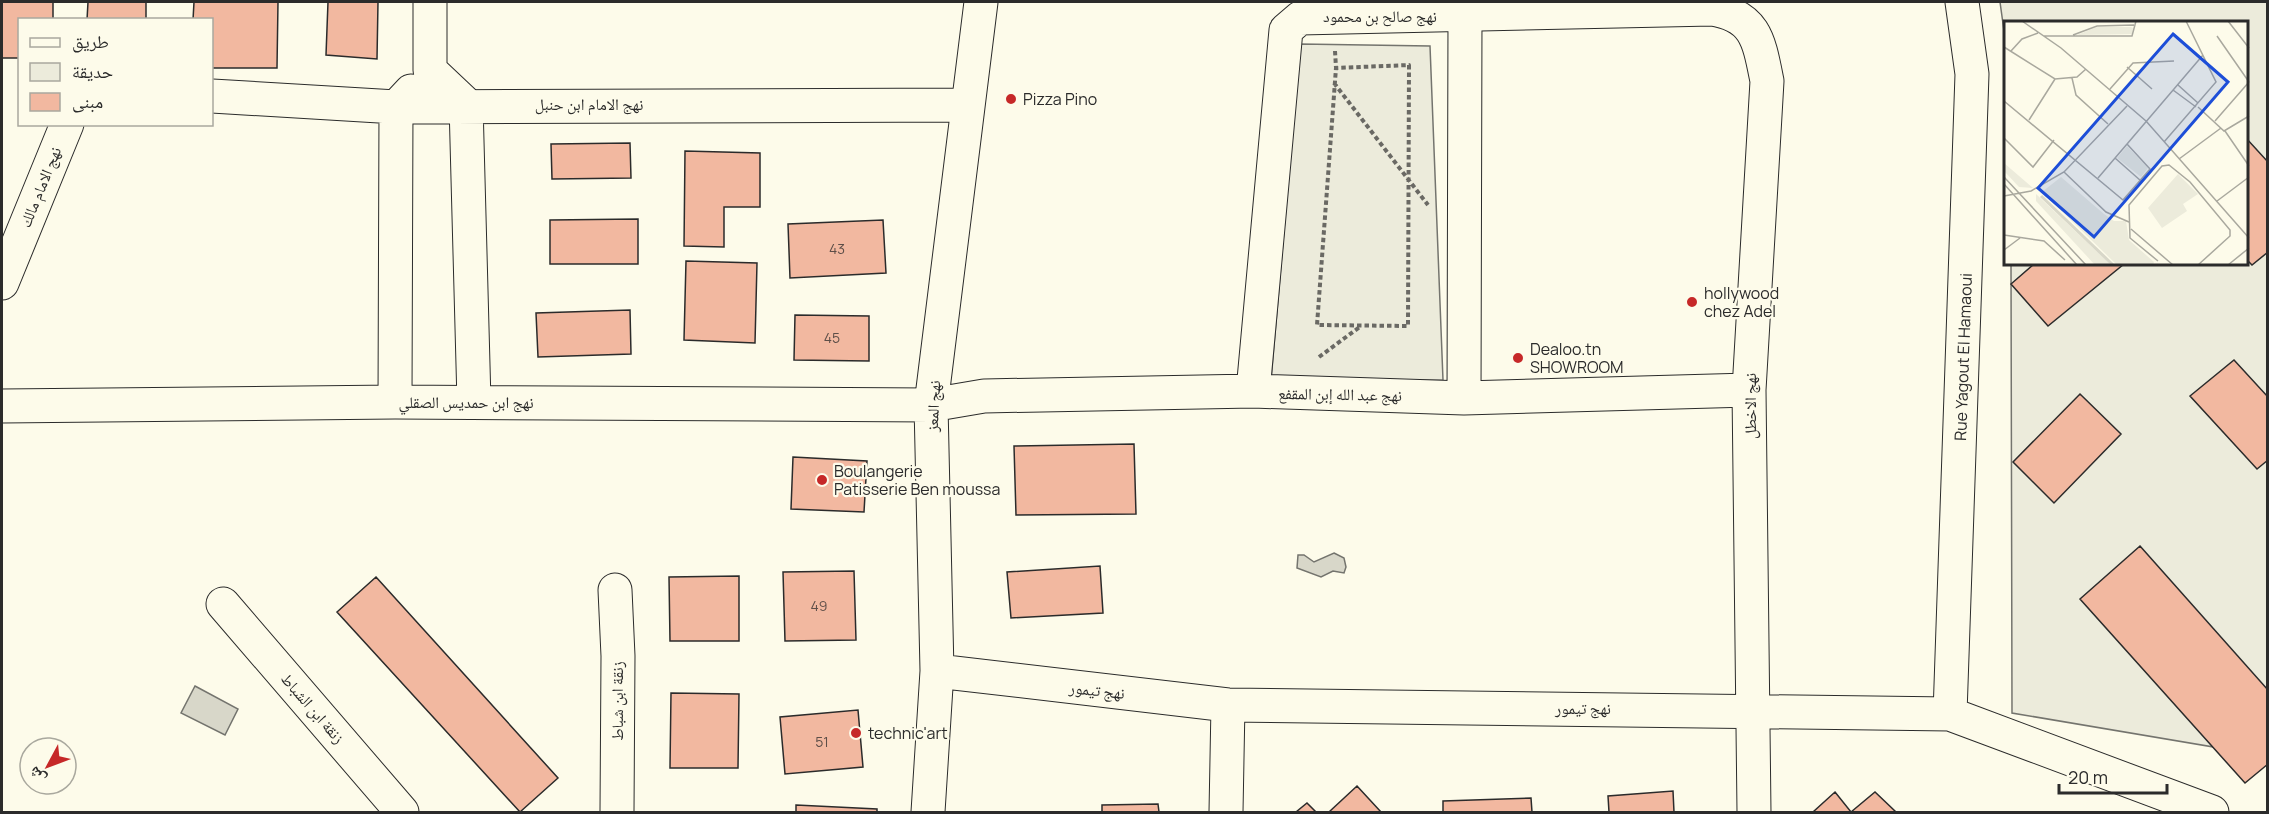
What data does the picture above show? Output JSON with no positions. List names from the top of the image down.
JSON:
{
  "streets": {
    "street": [
      "نهج صالح بن محمود",
      "نهج الامام ابن حنبل",
      "نهج الامام مالك",
      "Rue Yagout El Hamaoui",
      "نهج عبد الله إبن المقفع",
      "نهج ابن حمديس الصقلي",
      "نهج المعز",
      "نهج الاخطل",
      "نهج تيمور",
      "زنقة ابن شباط",
      "زنقة ابن الشباط"
    ]
  },
  "crossings": [
    ["نهج صالح بن محمود", "نهج عبد الله إبن المقفع"],
    ["نهج صالح بن محمود", "نهج الاخطل"],
    ["نهج الامام ابن حنبل", "نهج المعز"],
    ["Rue Yagout El Hamaoui", "نهج تيمور"],
    ["نهج عبد الله إبن المقفع", "نهج ابن حمديس الصقلي"],
    ["نهج عبد الله إبن المقفع", "نهج المعز"],
    ["نهج عبد الله إبن المقفع", "نهج الاخطل"],
    ["نهج ابن حمديس الصقلي", "نهج المعز"],
    ["نهج المعز", "نهج تيمور"],
    ["نهج الاخطل", "نهج تيمور"]
  ],
  "places": [
    "Pizza Pino",
    "hollywood chez Adel",
    "Dealoo.tn SHOWROOM",
    "Boulangerie Patisserie Ben moussa",
    "technic'art"
  ],
  "house_numbers": [
    "43",
    "45",
    "49",
    "51"
  ],
  "legend": ["طريق", "حديقة", "مبنى"],
  "scale_bar": "20 m",
  "north": "bottom left"
}
